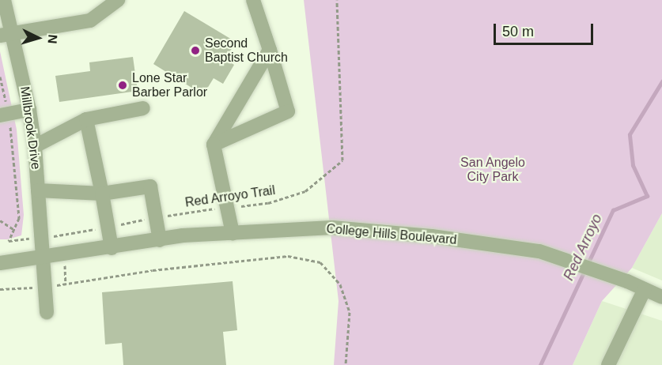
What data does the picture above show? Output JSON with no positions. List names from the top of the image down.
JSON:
{
  "streets": {
    "street": ["Millbrook Drive", "College Hills Boulevard"],
    "path": ["Red Arroyo Trail"]
  },
  "crossings": [
    ["Millbrook Drive", "College Hills Boulevard"]
  ],
  "water": ["Red Arroyo"],
  "parks": ["San Angelo City Park"],
  "places": ["Second Baptist Church", "Lone Star Barber Parlor"],
  "scale_bar": "50 m",
  "north": "right"
}
